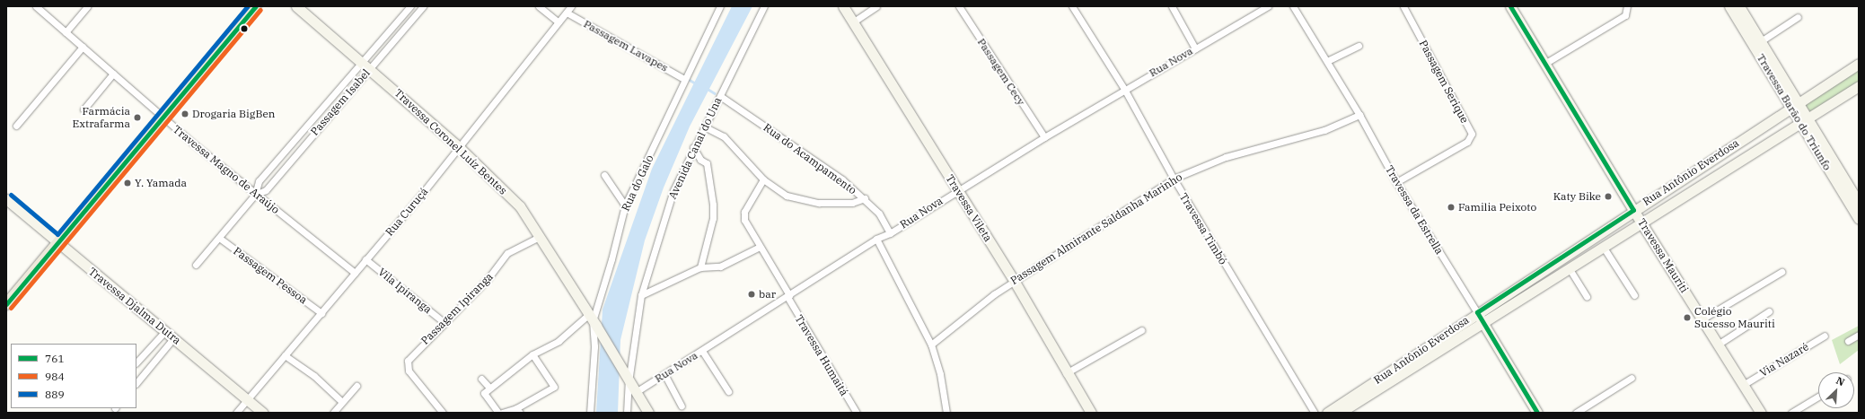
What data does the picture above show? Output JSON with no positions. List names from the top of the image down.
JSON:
{
  "streets": {
    "street": [
      "Passagem Lavapes",
      "Rua Nova",
      "Passagem Cecy",
      "Passagem Serique",
      "Passagem Isabel",
      "Travessa Barão do Triunfo",
      "Travessa Coronel Luíz Bentes",
      "Avenida Canal do Una",
      "Rua do Acampamento",
      "Travessa Magno de Araújo",
      "Rua Antônio Everdosa",
      "Rua do Galo",
      "Travessa Vileta",
      "Travessa da Estrella",
      "Rua Curuçá",
      "Passagem Almirante Saldanha Marinho",
      "Travessa Timbó",
      "Travessa Mauriti",
      "Passagem Pessoa",
      "Vila Ipiranga",
      "Travessa Djalma Dutra",
      "Passagem Ipiranga",
      "Travessa Humaitá",
      "Via Nazaré"
    ]
  },
  "crossings": [
    ["Passagem Lavapes", "Rua do Galo"],
    ["Passagem Lavapes", "Rua Curuçá"],
    ["Rua Nova", "Passagem Cecy"],
    ["Rua Nova", "Travessa Coronel Luíz Bentes"],
    ["Rua Nova", "Rua do Acampamento"],
    ["Rua Nova", "Travessa Vileta"],
    ["Rua Nova", "Travessa Timbó"],
    ["Rua Nova", "Travessa Humaitá"],
    ["Passagem Serique", "Travessa da Estrella"],
    ["Passagem Isabel", "Travessa Coronel Luíz Bentes"],
    ["Passagem Isabel", "Travessa Magno de Araújo"],
    ["Passagem Isabel", "Passagem Pessoa"],
    ["Travessa Barão do Triunfo", "Rua Antônio Everdosa"],
    ["Travessa Coronel Luíz Bentes", "Avenida Canal do Una"],
    ["Travessa Coronel Luíz Bentes", "Rua do Galo"],
    ["Travessa Coronel Luíz Bentes", "Rua Curuçá"],
    ["Travessa Coronel Luíz Bentes", "Passagem Ipiranga"],
    ["Avenida Canal do Una", "Rua do Acampamento"],
    ["Travessa Magno de Araújo", "Rua Curuçá"],
    ["Rua Antônio Everdosa", "Travessa da Estrella"],
    ["Rua Antônio Everdosa", "Travessa Mauriti"],
    ["Travessa Vileta", "Passagem Almirante Saldanha Marinho"],
    ["Travessa da Estrella", "Passagem Almirante Saldanha Marinho"],
    ["Rua Curuçá", "Passagem Pessoa"],
    ["Rua Curuçá", "Vila Ipiranga"],
    ["Rua Curuçá", "Travessa Djalma Dutra"],
    ["Passagem Almirante Saldanha Marinho", "Travessa Timbó"],
    ["Travessa Mauriti", "Via Nazaré"],
    ["Vila Ipiranga", "Passagem Ipiranga"]
  ],
  "places": [
    "Drogaria BigBen",
    "Farmácia Extrafarma",
    "Y. Yamada",
    "Katy Bike",
    "Familia Peixoto",
    "bar",
    "Colégio Sucesso Mauriti"
  ],
  "lines": ["transit line 761", "transit line 889", "transit line 984"],
  "legend": ["761", "984", "889"],
  "north": "top right"
}
